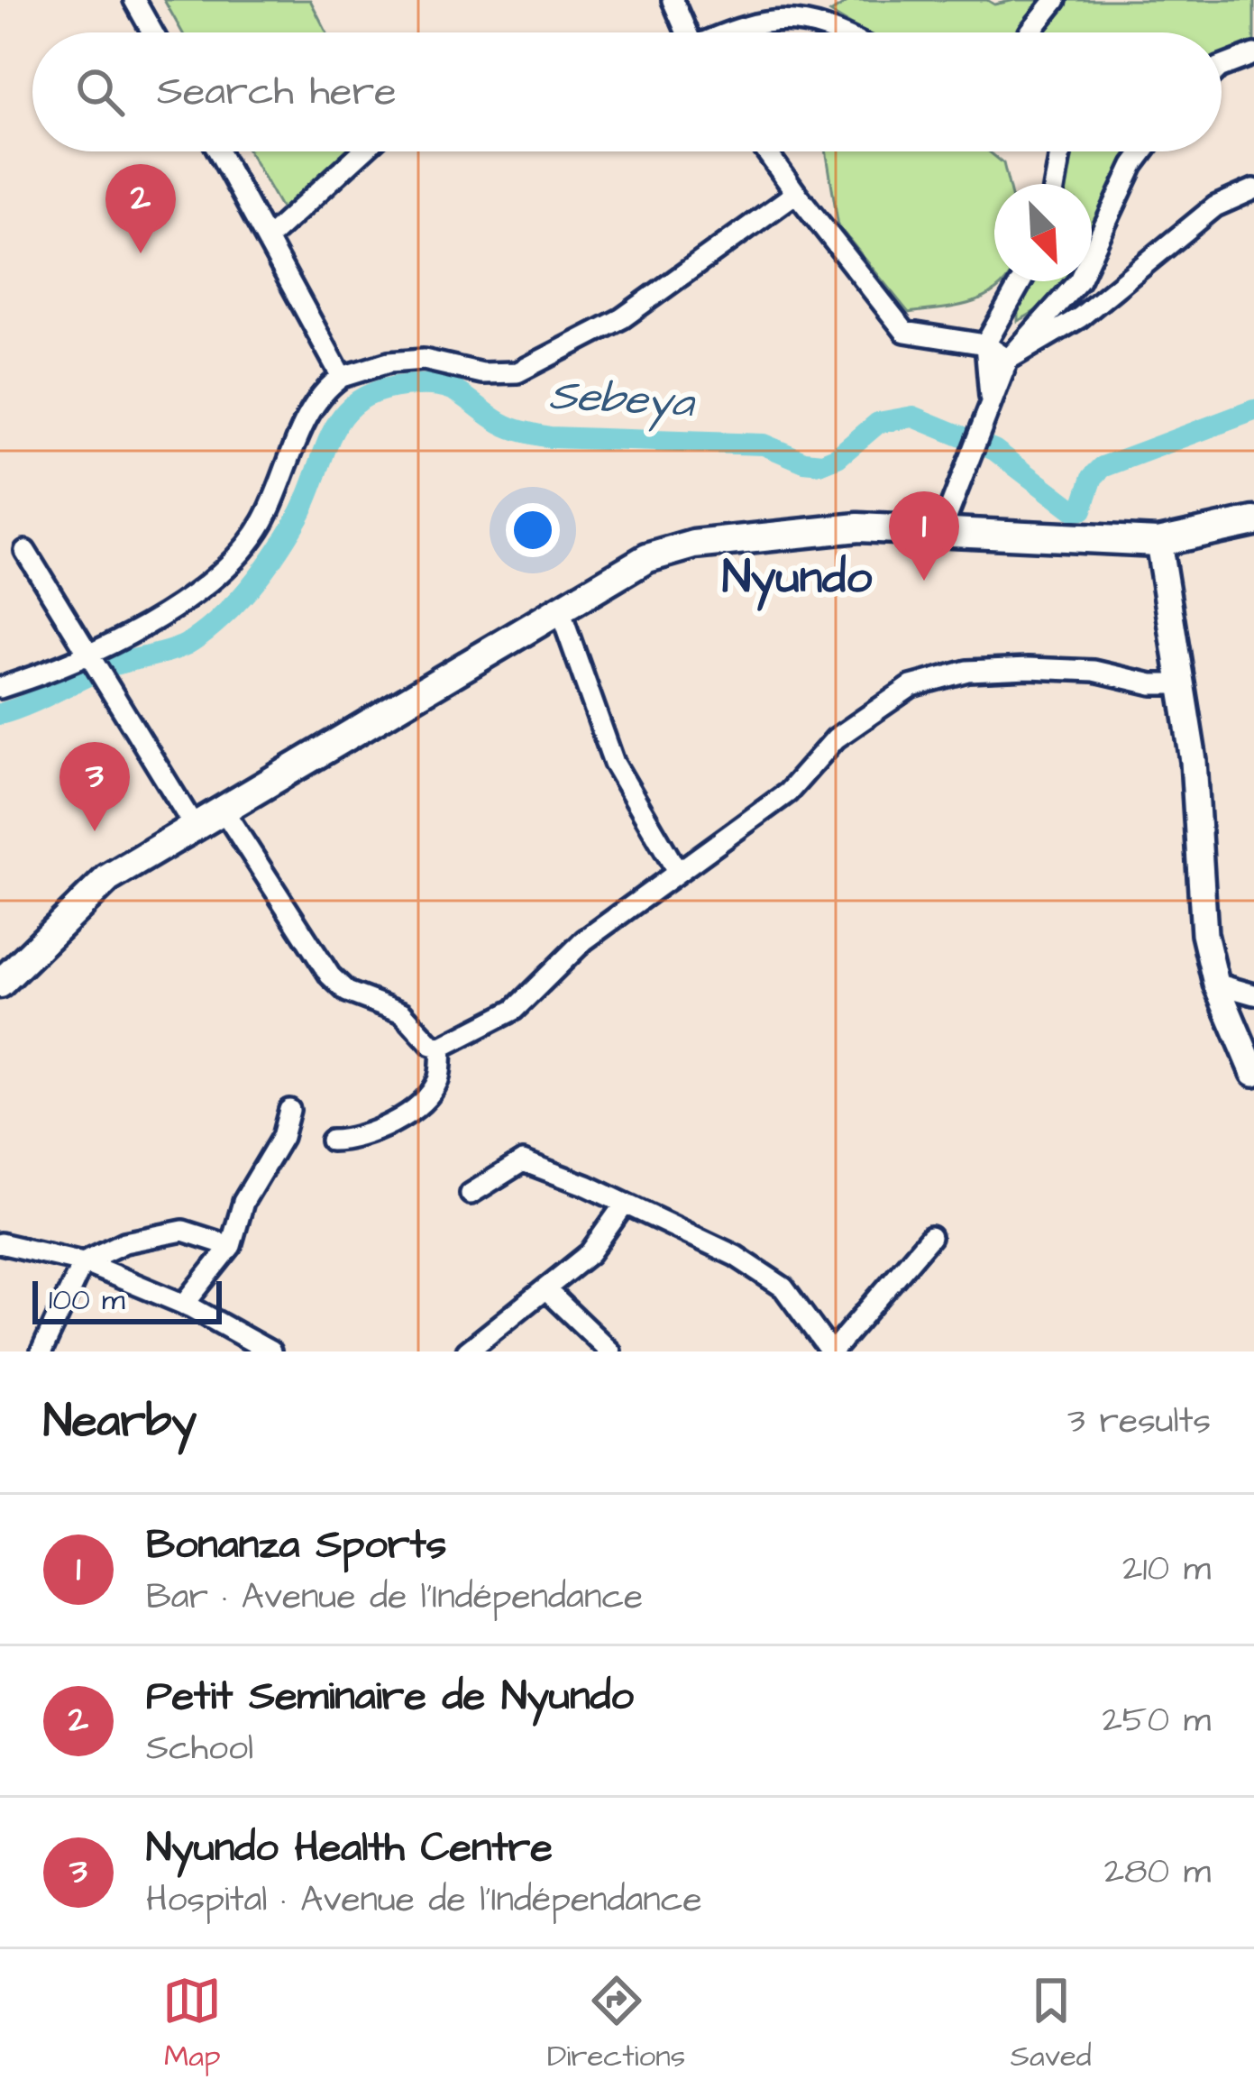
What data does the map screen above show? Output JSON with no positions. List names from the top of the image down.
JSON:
{
  "districts": ["Nyundo"],
  "water": ["Sebeya"],
  "scale_bar": "100 m",
  "north": "bottom right",
  "page": {
    "search": "Search here",
    "pins": ["2", "1", "3"],
    "scale": "100 m",
    "heading": ["Nearby", "3 results"],
    "list": [
      {
        "mark": "1",
        "name": "Bonanza Sports",
        "note": "Bar · Avenue de l'Indépendance",
        "value": "210 m"
      },
      {
        "mark": "2",
        "name": "Petit Seminaire de Nyundo",
        "note": "School",
        "value": "250 m"
      },
      {
        "mark": "3",
        "name": "Nyundo Health Centre",
        "note": "Hospital · Avenue de l'Indépendance",
        "value": "280 m"
      }
    ],
    "nav": ["Map", "Directions", "Saved"]
  }
}
